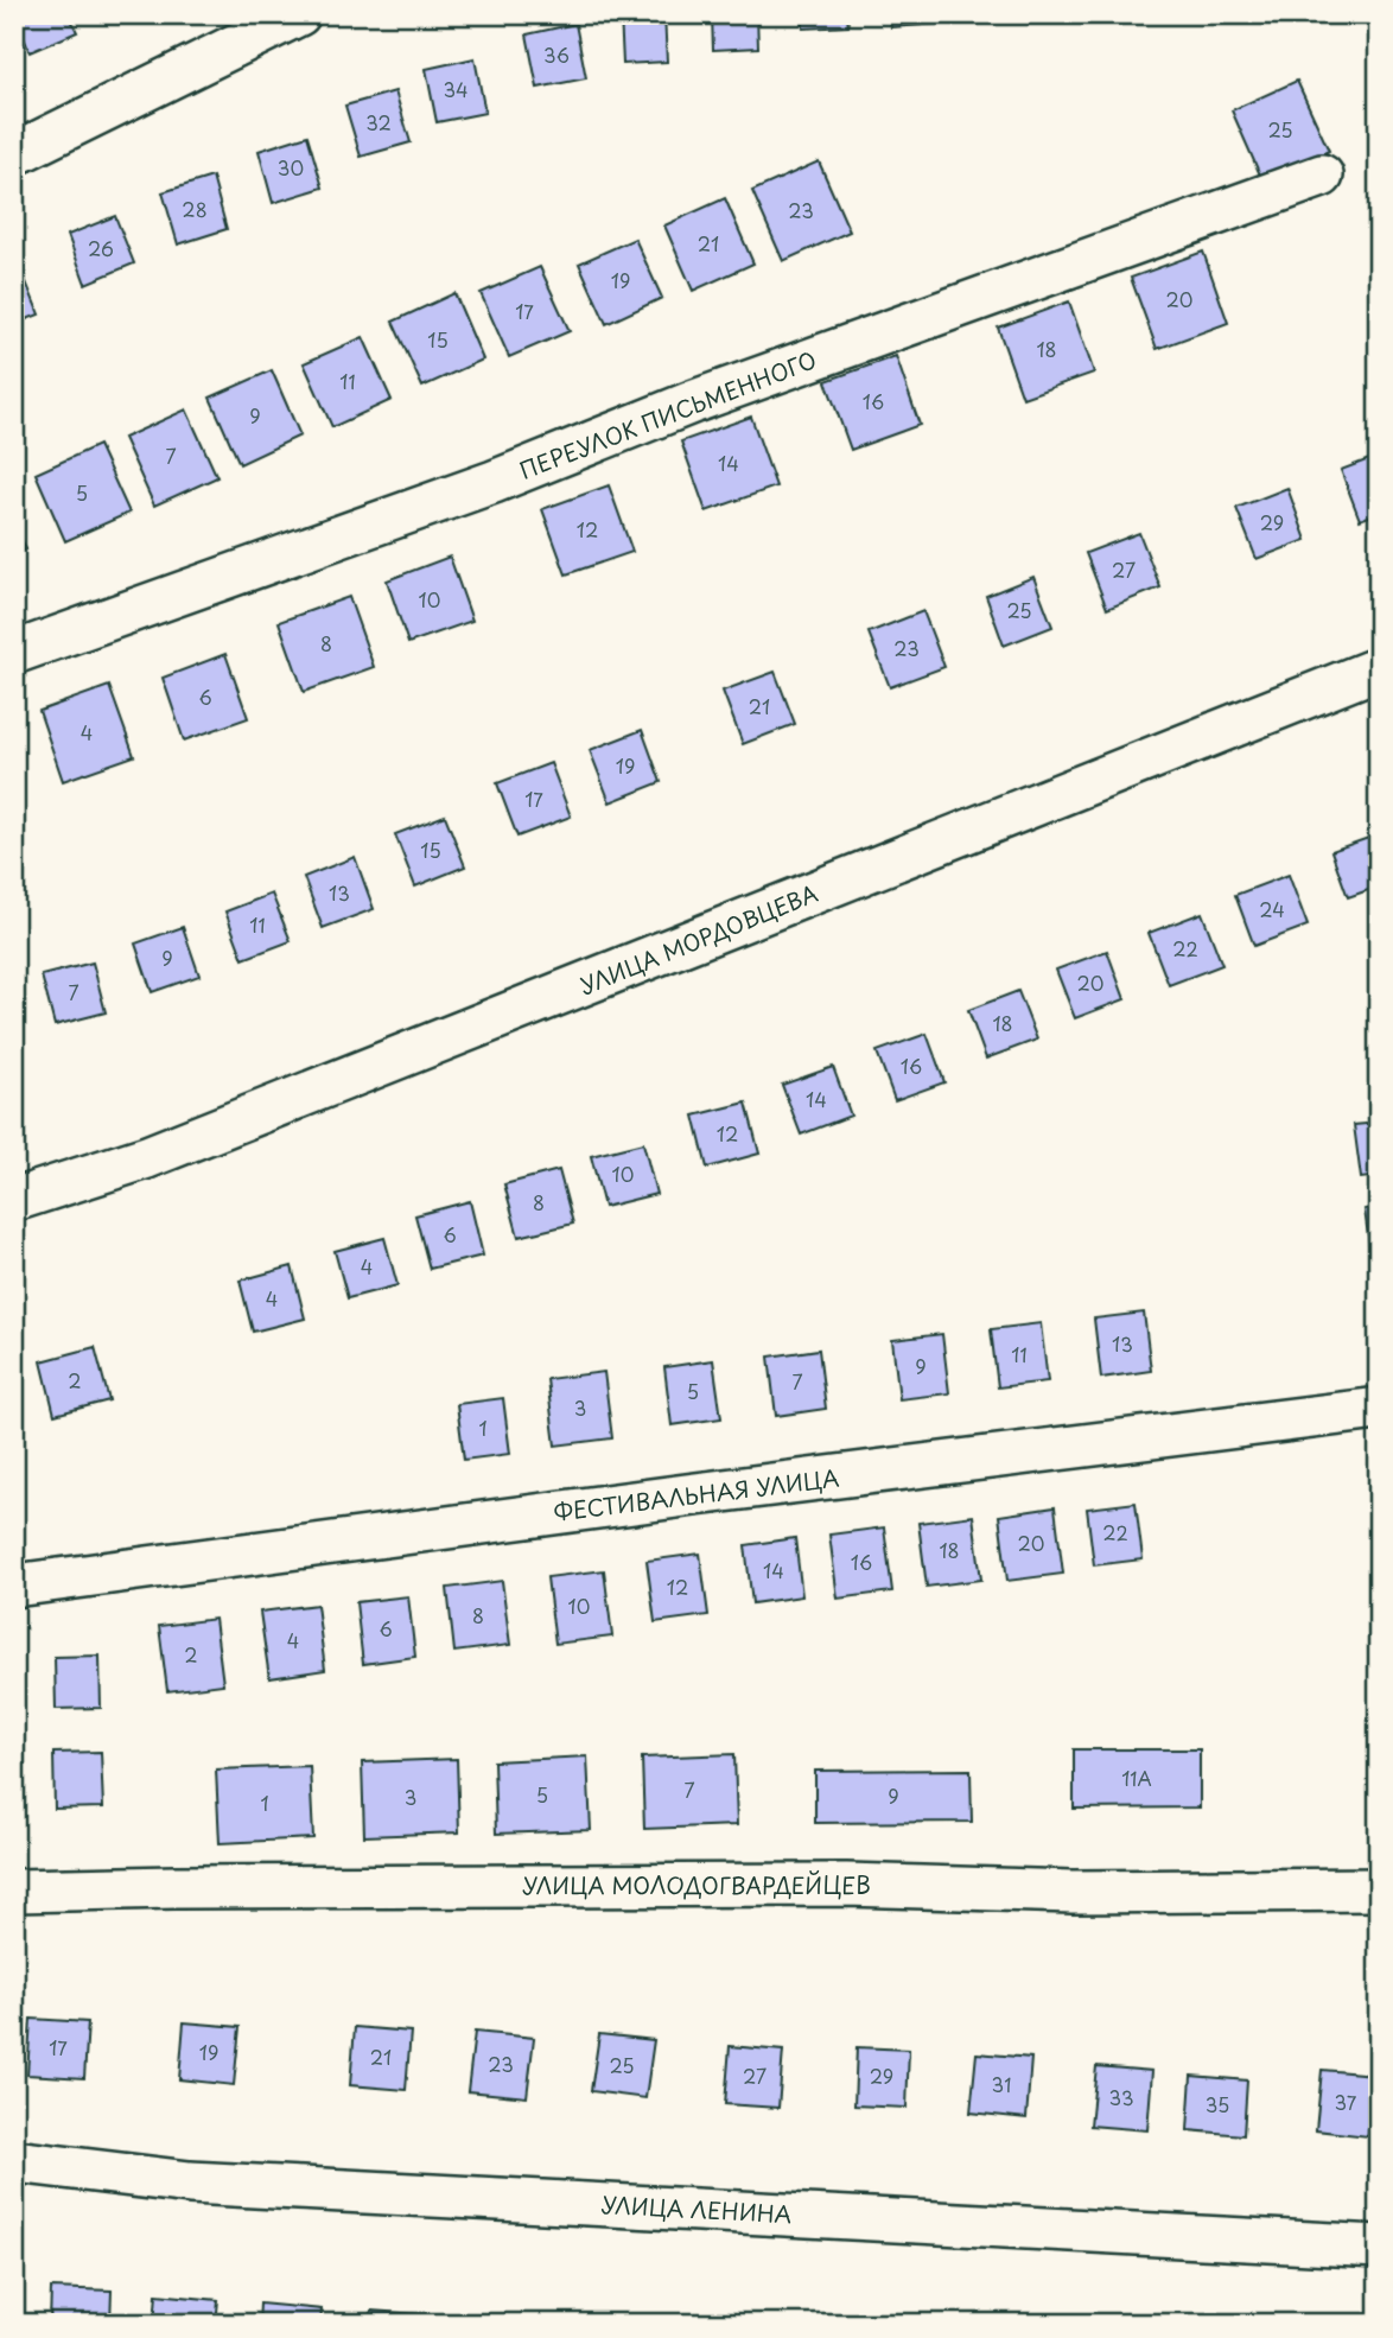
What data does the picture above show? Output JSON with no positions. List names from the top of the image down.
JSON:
{
  "streets": {
    "street": [
      "ПЕРЕУЛОК ПИСЬМЕННОГО",
      "УЛИЦА МОРДОВЦЕВА",
      "ФЕСТИВАЛЬНАЯ УЛИЦА",
      "УЛИЦА МОЛОДОГВАРДЕЙЦЕВ",
      "УЛИЦА ЛЕНИНА"
    ]
  },
  "house_numbers": [
    "36",
    "34",
    "32",
    "25",
    "30",
    "28",
    "23",
    "21",
    "26",
    "19",
    "20",
    "17",
    "15",
    "18",
    "11",
    "16",
    "9",
    "7",
    "14",
    "5",
    "29",
    "12",
    "27",
    "10",
    "25",
    "8",
    "23",
    "6",
    "21",
    "4",
    "19",
    "17",
    "15",
    "13",
    "24",
    "11",
    "22",
    "9",
    "20",
    "7",
    "18",
    "16",
    "14",
    "12",
    "10",
    "8",
    "6",
    "4",
    "4",
    "13",
    "11",
    "9",
    "2",
    "7",
    "5",
    "3",
    "1",
    "22",
    "20",
    "18",
    "16",
    "14",
    "12",
    "10",
    "8",
    "6",
    "4",
    "2",
    "11А",
    "7",
    "5",
    "9",
    "3",
    "1",
    "17",
    "19",
    "21",
    "23",
    "25",
    "27",
    "29",
    "31",
    "33",
    "37",
    "35"
  ]
}
